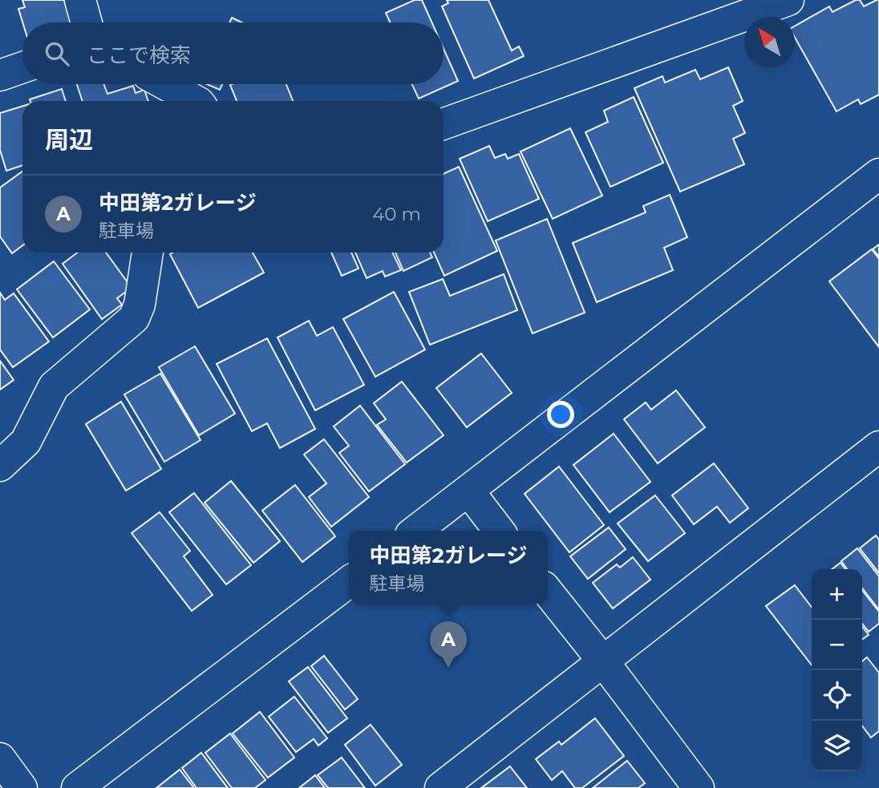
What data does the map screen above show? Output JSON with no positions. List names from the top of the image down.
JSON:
{
  "north": "top left",
  "page": {
    "search": "ここで検索",
    "heading": "周辺",
    "list": [
      {
        "mark": "A",
        "name": "中田第2ガレージ",
        "note": "駐車場",
        "value": "40 m"
      }
    ],
    "popup": ["中田第2ガレージ", "駐車場"],
    "map_buttons": ["+", "−"],
    "pins": "A"
  }
}
